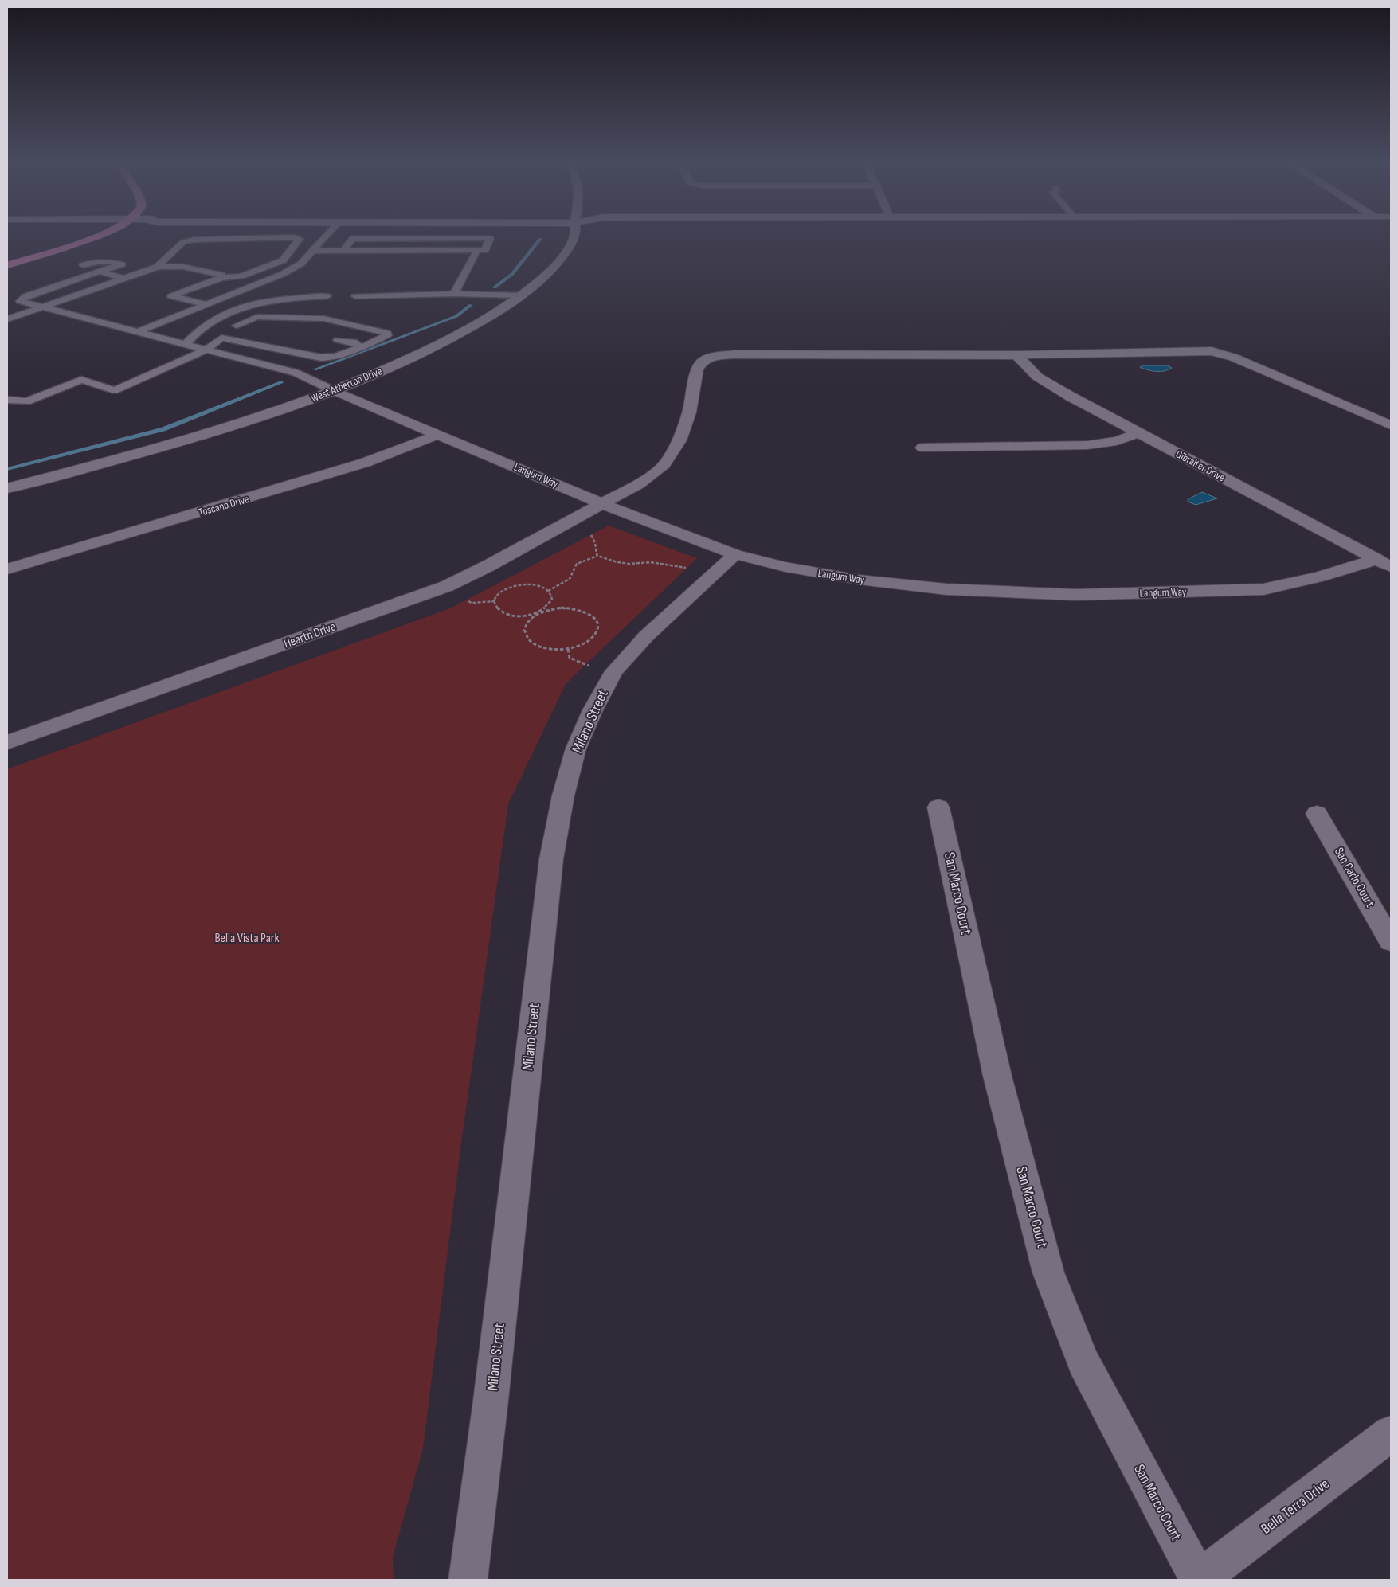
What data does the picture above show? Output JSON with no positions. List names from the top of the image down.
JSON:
{
  "streets": {
    "street": [
      "West Atherton Drive",
      "Gibralter Drive",
      "Langum Way",
      "Toscano Drive",
      "Hearth Drive",
      "Milano Street",
      "San Carlo Court",
      "San Marco Court",
      "Bella Terra Drive"
    ]
  },
  "crossings": [
    ["West Atherton Drive", "Langum Way"],
    ["Gibralter Drive", "Langum Way"],
    ["Gibralter Drive", "Hearth Drive"],
    ["Langum Way", "Toscano Drive"],
    ["Langum Way", "Hearth Drive"],
    ["Langum Way", "Milano Street"],
    ["San Marco Court", "Bella Terra Drive"]
  ],
  "parks": ["Bella Vista Park"]
}
